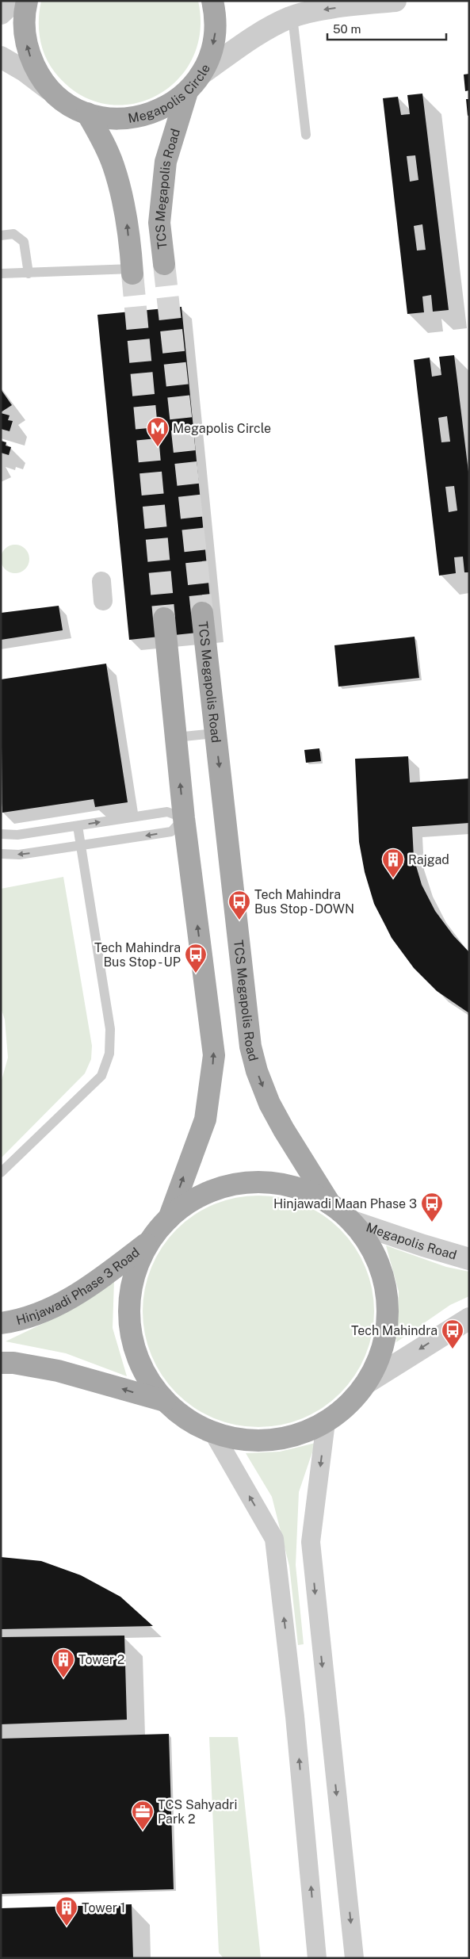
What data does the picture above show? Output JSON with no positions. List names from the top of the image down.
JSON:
{
  "streets": {
    "main road": ["Megapolis Circle", "TCS Megapolis Road", "Hinjawadi Phase 3 Road"],
    "street": ["Megapolis Road"]
  },
  "crossings": [
    ["Megapolis Circle", "TCS Megapolis Road"]
  ],
  "places": {
    "metro station": ["Megapolis Circle"],
    "building": ["Rajgad", "Tower 2", "Tower 1"],
    "bus stop": [
      "Tech Mahindra Bus Stop - DOWN",
      "Tech Mahindra Bus Stop - UP",
      "Hinjawadi Maan Phase 3",
      "Tech Mahindra"
    ],
    "office": ["TCS Sahyadri Park 2"]
  },
  "scale_bar": "50 m"
}
